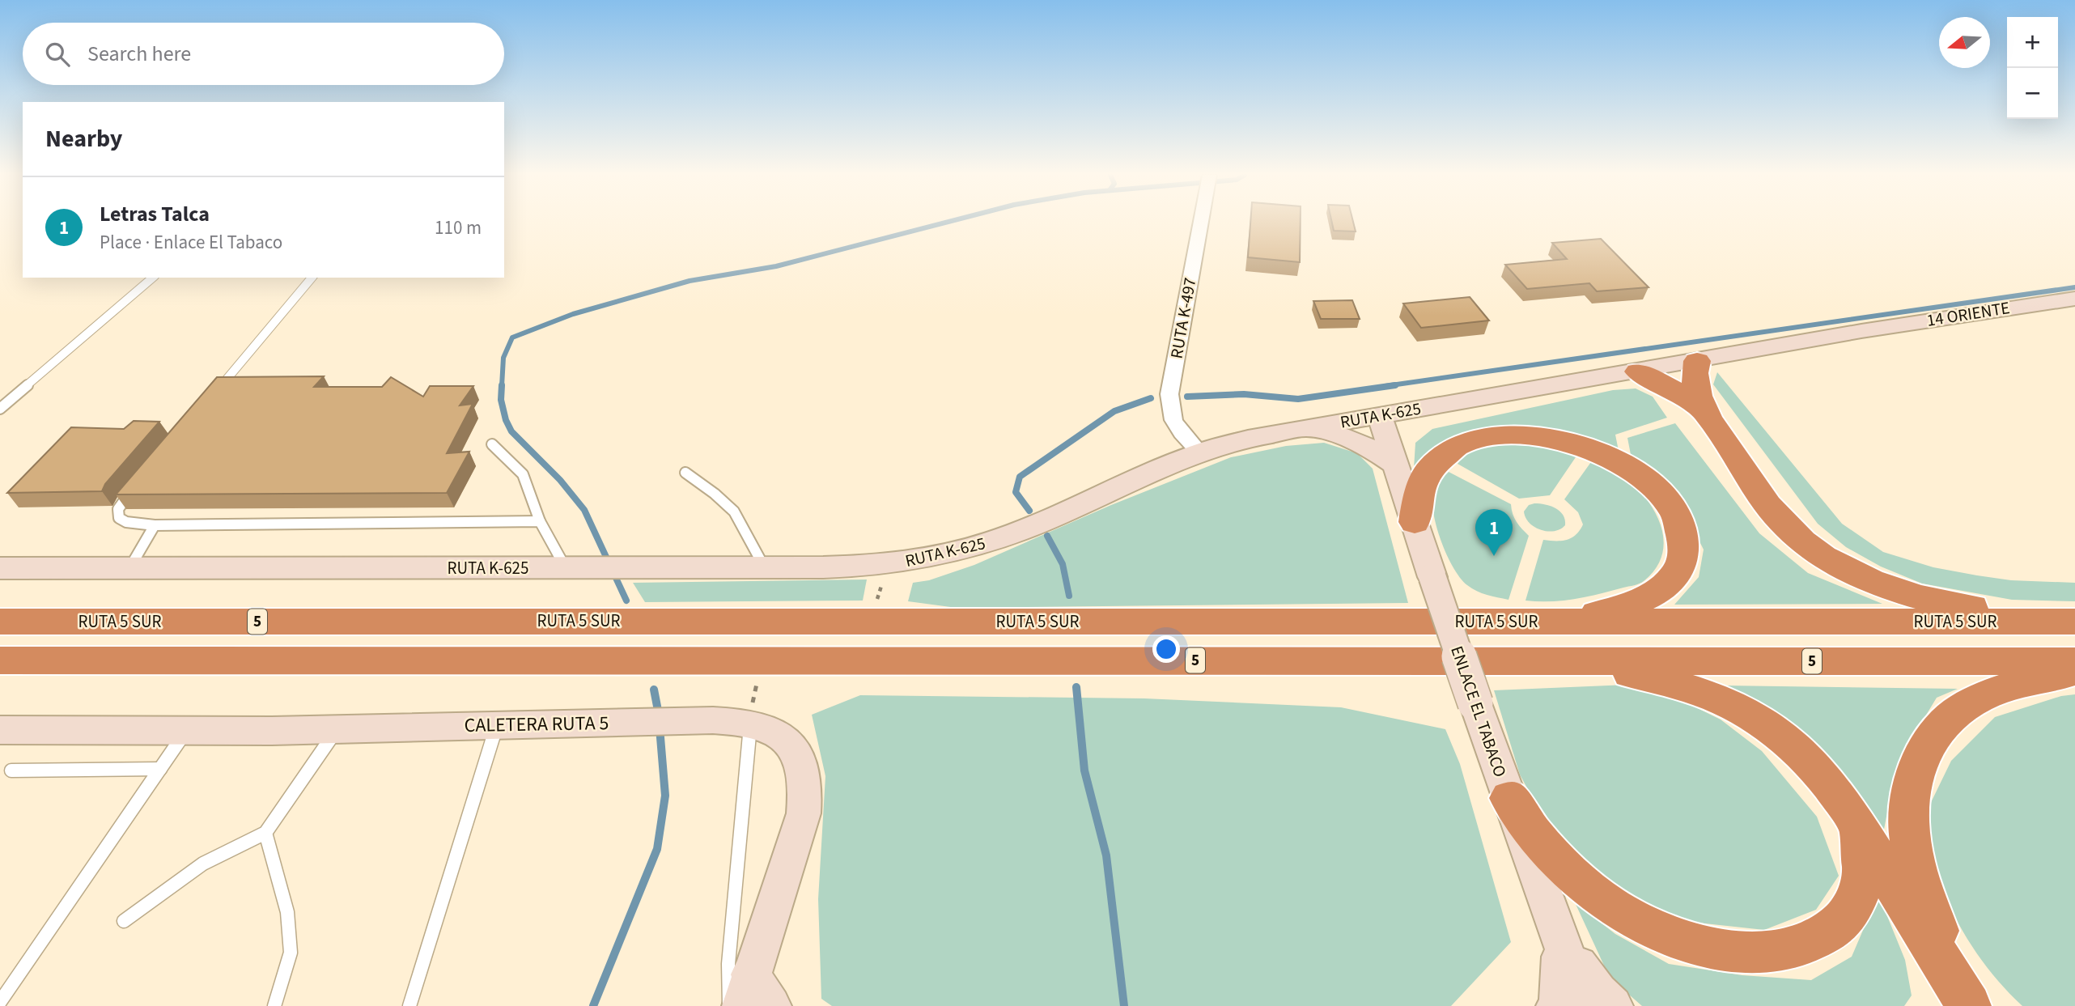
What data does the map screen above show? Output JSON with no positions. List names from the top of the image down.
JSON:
{
  "streets": {
    "highway": ["RUTA 5 SUR", "5"],
    "main road": [
      "14 ORIENTE",
      "RUTA K-625",
      "ENLACE EL TABACO",
      "CALETERA RUTA 5"
    ],
    "street": ["RUTA K-497"]
  },
  "crossings": [
    ["14 ORIENTE", "RUTA K-625"],
    ["RUTA K-497", "RUTA K-625"],
    ["RUTA K-625", "ENLACE EL TABACO"]
  ],
  "north": "left",
  "page": {
    "map_buttons": ["+", "−"],
    "search": "Search here",
    "heading": "Nearby",
    "list": [
      {
        "mark": "1",
        "name": "Letras Talca",
        "note": "Place · Enlace El Tabaco",
        "value": "110 m"
      }
    ],
    "pins": "1"
  }
}
